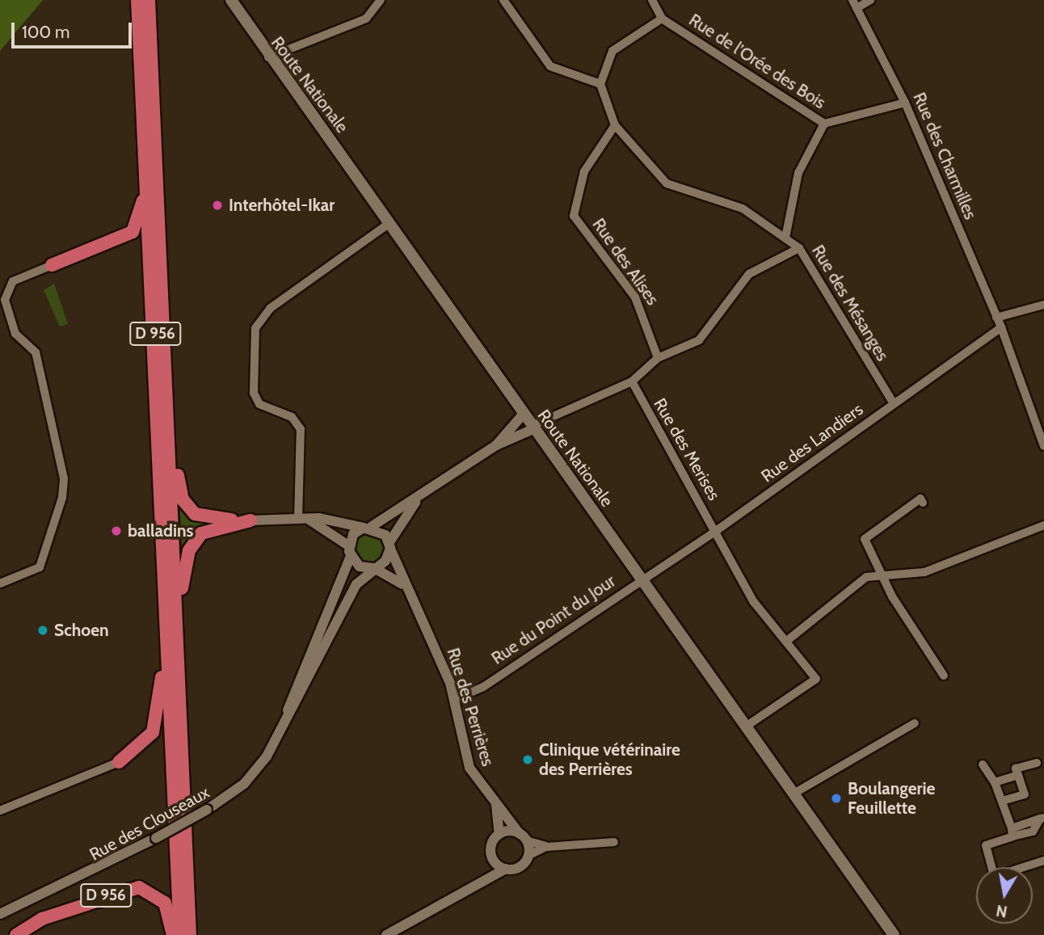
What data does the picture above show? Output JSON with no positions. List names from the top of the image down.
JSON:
{
  "streets": {
    "highway": ["D 956"],
    "main road": ["Route Nationale"],
    "street": [
      "Rue de l'Orée des Bois",
      "Rue des Charmilles",
      "Rue des Alises",
      "Rue des Mésanges",
      "Rue des Landiers",
      "Rue des Merises",
      "Rue du Point du Jour",
      "Rue des Perrières",
      "Rue des Clouseaux"
    ]
  },
  "crossings": [
    ["Route Nationale", "Rue des Landiers"],
    ["Route Nationale", "Rue des Merises"],
    ["Route Nationale", "Rue du Point du Jour"],
    ["Rue des Charmilles", "Rue des Landiers"],
    ["Rue des Alises", "Rue des Mésanges"],
    ["Rue des Mésanges", "Rue des Landiers"],
    ["Rue des Landiers", "Rue des Merises"],
    ["Rue des Landiers", "Rue du Point du Jour"],
    ["Rue du Point du Jour", "Rue des Perrières"],
    ["Rue des Perrières", "Rue des Clouseaux"]
  ],
  "places": [
    "Interhôtel-Ikar",
    "balladins",
    "Schoen",
    "Clinique vétérinaire des Perrières",
    "Boulangerie Feuillette"
  ],
  "scale_bar": "100 m",
  "north": "bottom"
}
